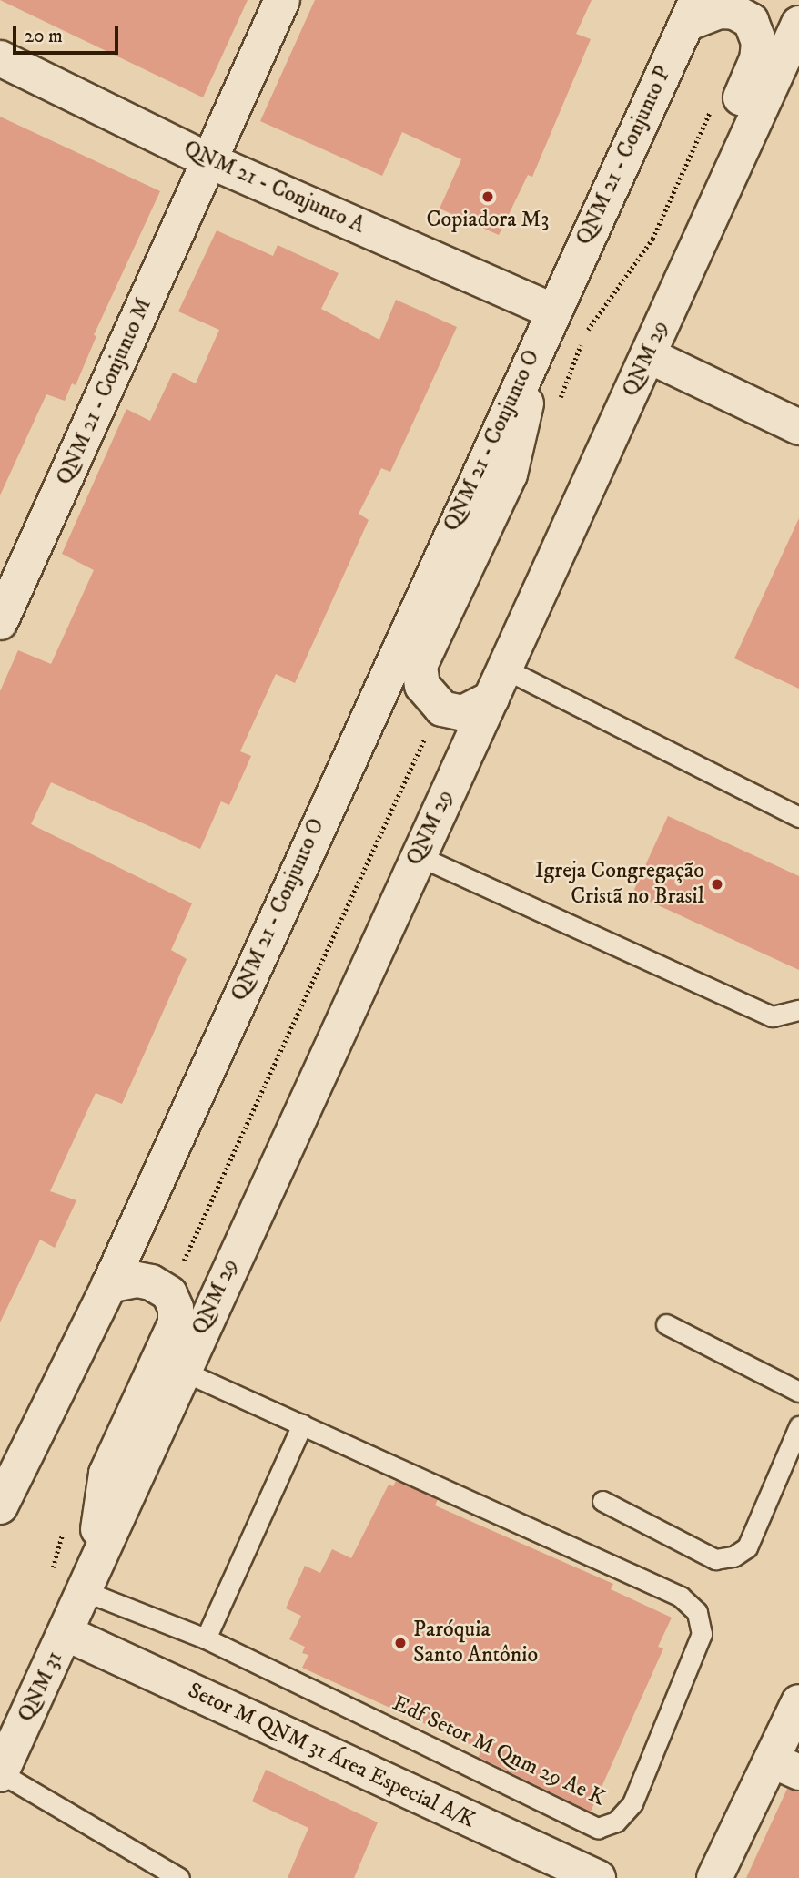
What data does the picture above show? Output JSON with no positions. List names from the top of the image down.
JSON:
{
  "streets": {
    "main road": [
      "QNM 21 - Conjunto P",
      "QNM 21 - Conjunto A",
      "QNM 29",
      "QNM 21 - Conjunto M",
      "QNM 21 - Conjunto O",
      "QNM 31",
      "Setor M QNM 31 Área Especial A/K"
    ],
    "lane": ["Edf Setor M Qnm 29 Ae K"]
  },
  "crossings": [
    ["QNM 21 - Conjunto P", "QNM 21 - Conjunto A"],
    ["QNM 21 - Conjunto P", "QNM 21 - Conjunto O"],
    ["QNM 21 - Conjunto A", "QNM 21 - Conjunto M"],
    ["QNM 21 - Conjunto A", "QNM 21 - Conjunto O"],
    ["QNM 29", "QNM 31"],
    ["QNM 29", "Edf Setor M Qnm 29 Ae K"],
    ["QNM 29", "Setor M QNM 31 Área Especial A/K"],
    ["QNM 31", "Setor M QNM 31 Área Especial A/K"]
  ],
  "places": ["Copiadora M3", "Igreja Congregação Cristã no Brasil", "Paróquia Santo Antônio"],
  "scale_bar": "20 m"
}
